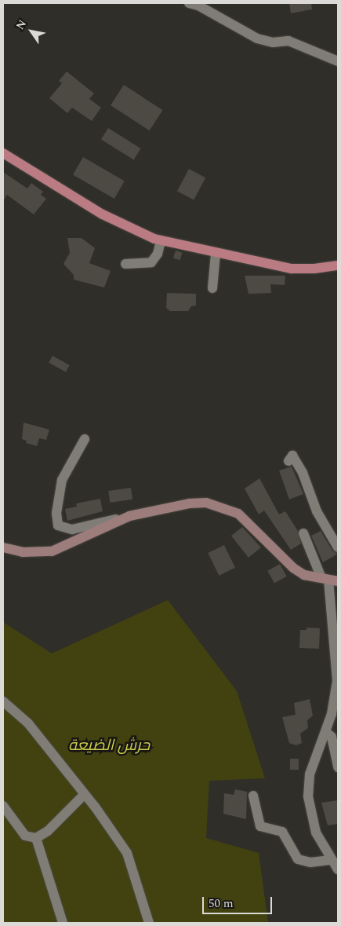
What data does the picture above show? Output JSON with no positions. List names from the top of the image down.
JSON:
{
  "parks": ["حرش الضيعة"],
  "scale_bar": "50 m",
  "north": "top left"
}
